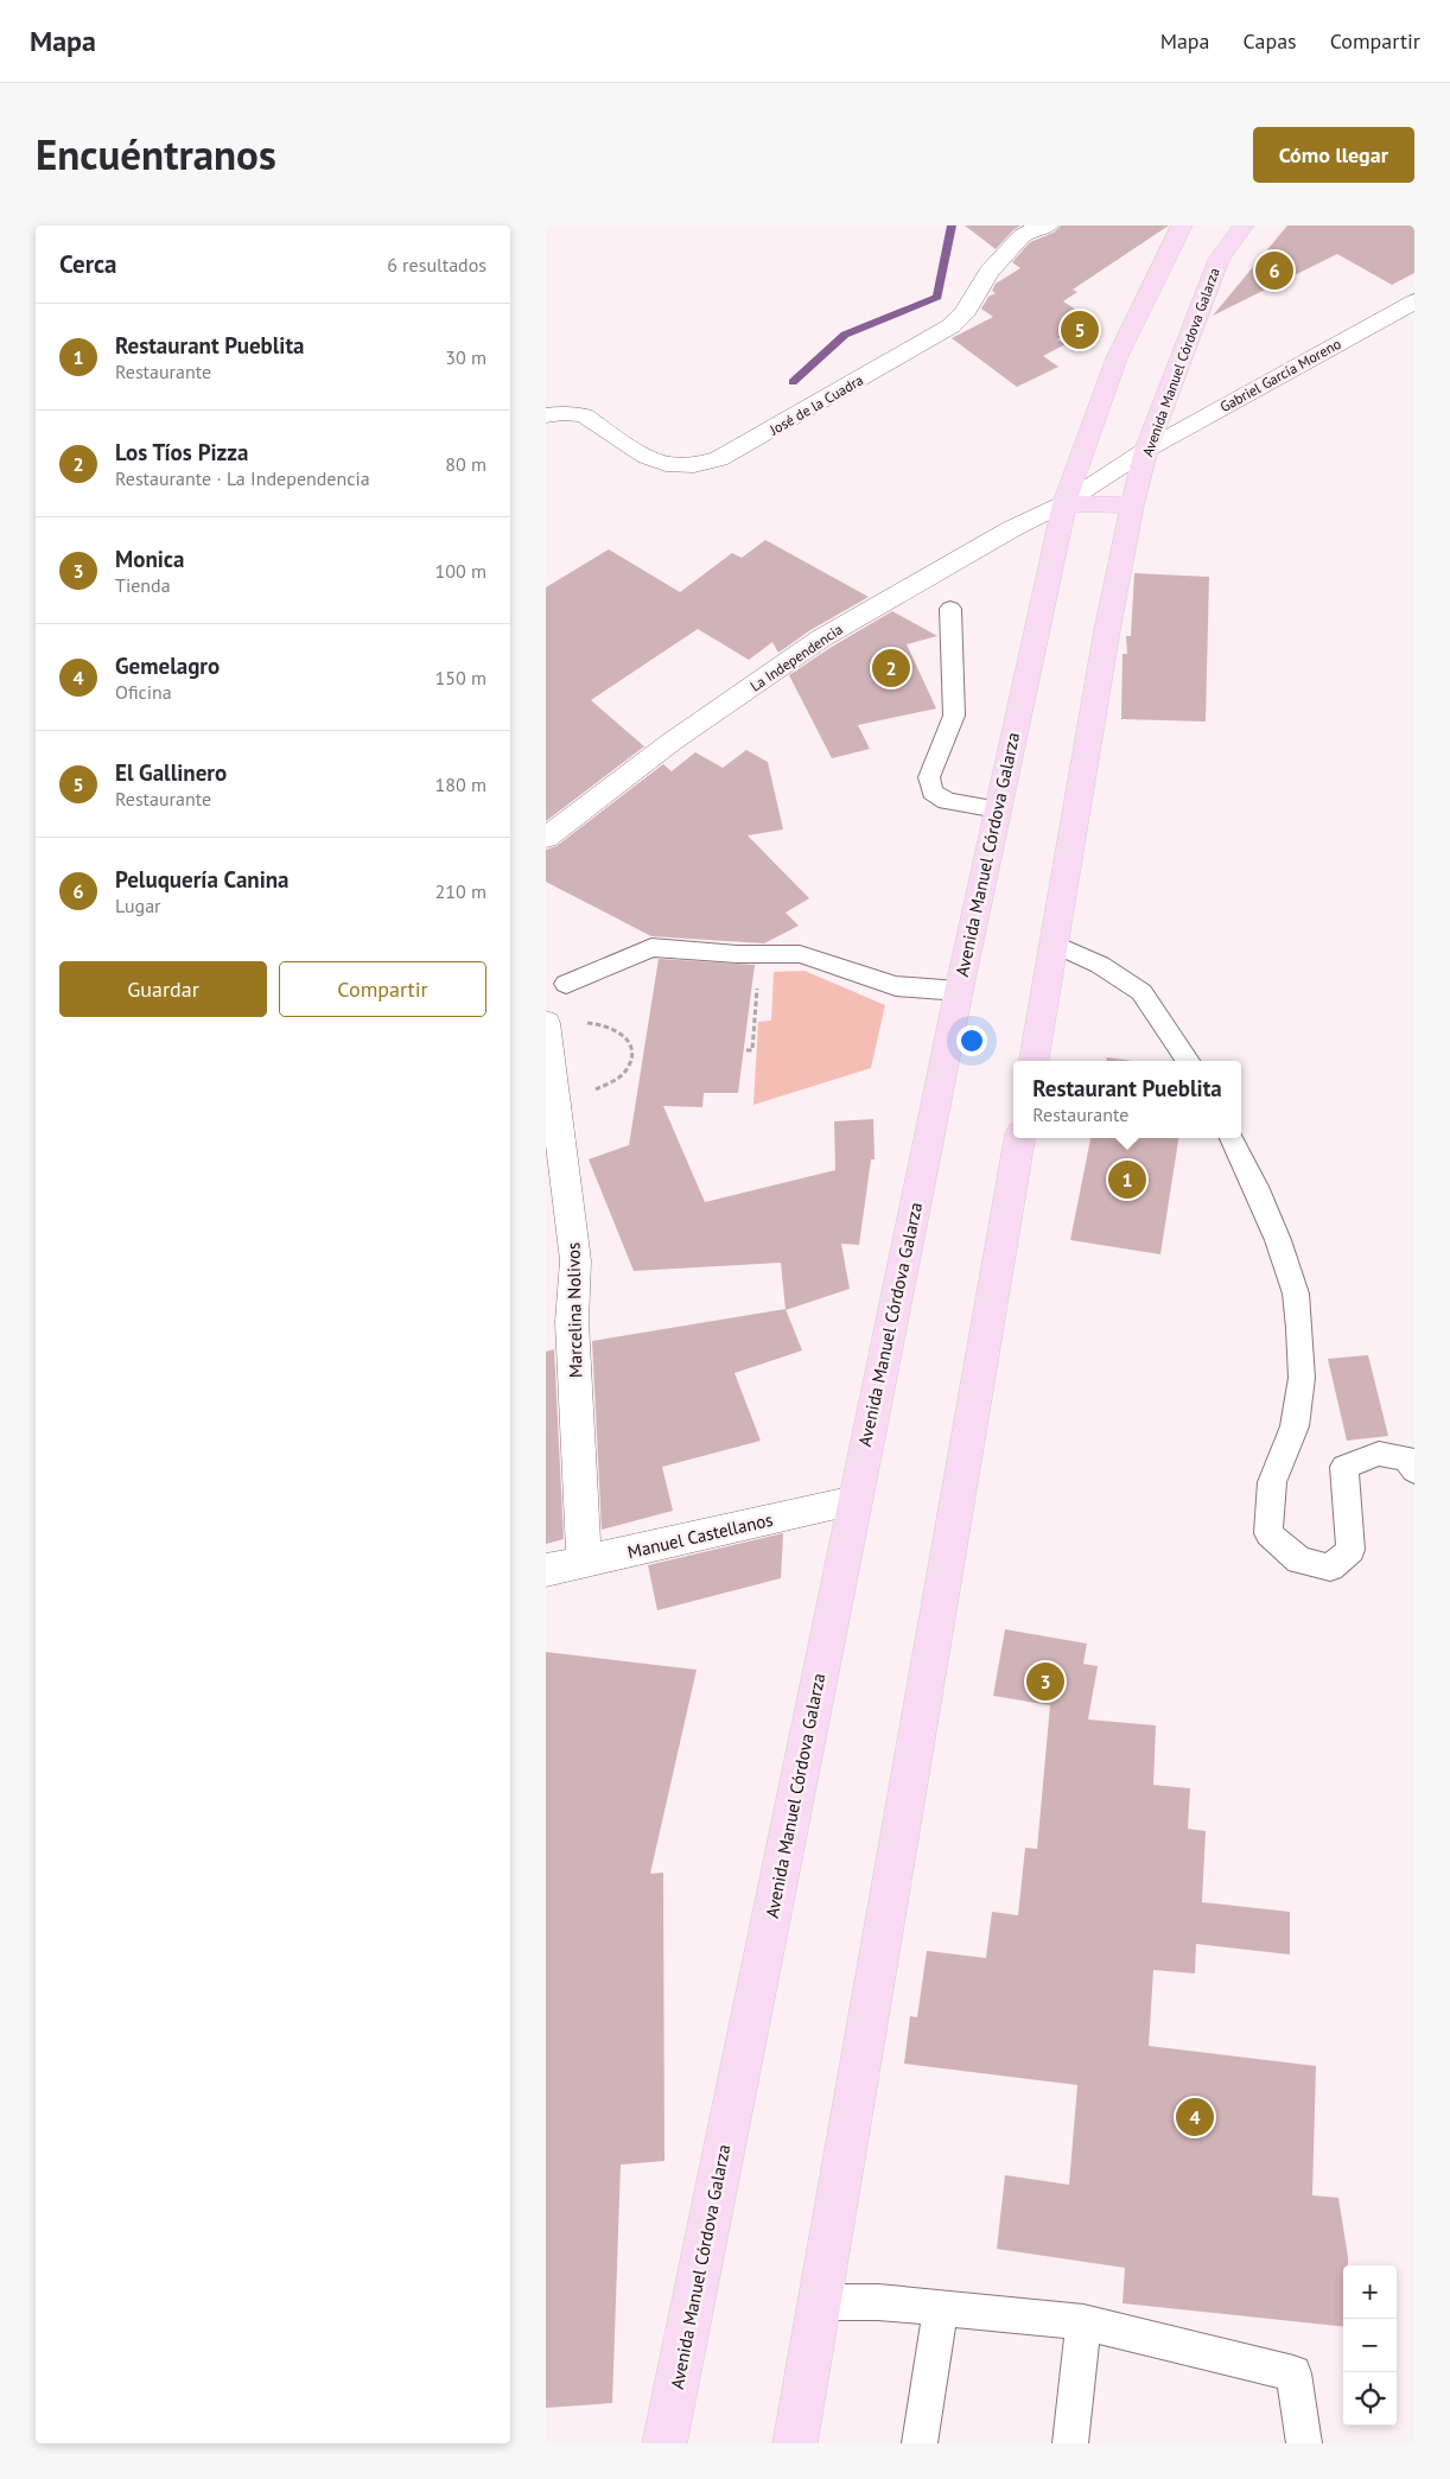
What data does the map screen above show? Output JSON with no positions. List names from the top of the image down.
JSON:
{
  "streets": {
    "main road": ["Avenida Manuel Córdova Galarza"],
    "street": [
      "Gabriel García Moreno",
      "José de la Cuadra",
      "La Independencia",
      "Marcelina Nolivos",
      "Manuel Castellanos"
    ]
  },
  "crossings": [
    ["Avenida Manuel Córdova Galarza", "Gabriel García Moreno"],
    ["Avenida Manuel Córdova Galarza", "La Independencia"],
    ["Avenida Manuel Córdova Galarza", "Manuel Castellanos"],
    ["Gabriel García Moreno", "La Independencia"],
    ["Marcelina Nolivos", "Manuel Castellanos"]
  ],
  "page": {
    "header": "Mapa",
    "nav": ["Mapa", "Capas", "Compartir"],
    "title": "Encuéntranos",
    "buttons": [
      "Cómo llegar",
      ["Guardar", "Compartir"]
    ],
    "heading": ["Cerca", "6 resultados"],
    "pins": [
      "6",
      "5",
      "2",
      "1",
      "3",
      "4"
    ],
    "list": [
      {
        "mark": "1",
        "name": "Restaurant Pueblita",
        "note": "Restaurante",
        "value": "30 m"
      },
      {
        "mark": "2",
        "name": "Los Tíos Pizza",
        "note": "Restaurante · La Independencia",
        "value": "80 m"
      },
      {
        "mark": "3",
        "name": "Monica",
        "note": "Tienda",
        "value": "100 m"
      },
      {
        "mark": "4",
        "name": "Gemelagro",
        "note": "Oficina",
        "value": "150 m"
      },
      {
        "mark": "5",
        "name": "El Gallinero",
        "note": "Restaurante",
        "value": "180 m"
      },
      {
        "mark": "6",
        "name": "Peluquería Canina",
        "note": "Lugar",
        "value": "210 m"
      }
    ],
    "popup": ["Restaurant Pueblita", "Restaurante"],
    "map_buttons": ["+", "−"]
  }
}
